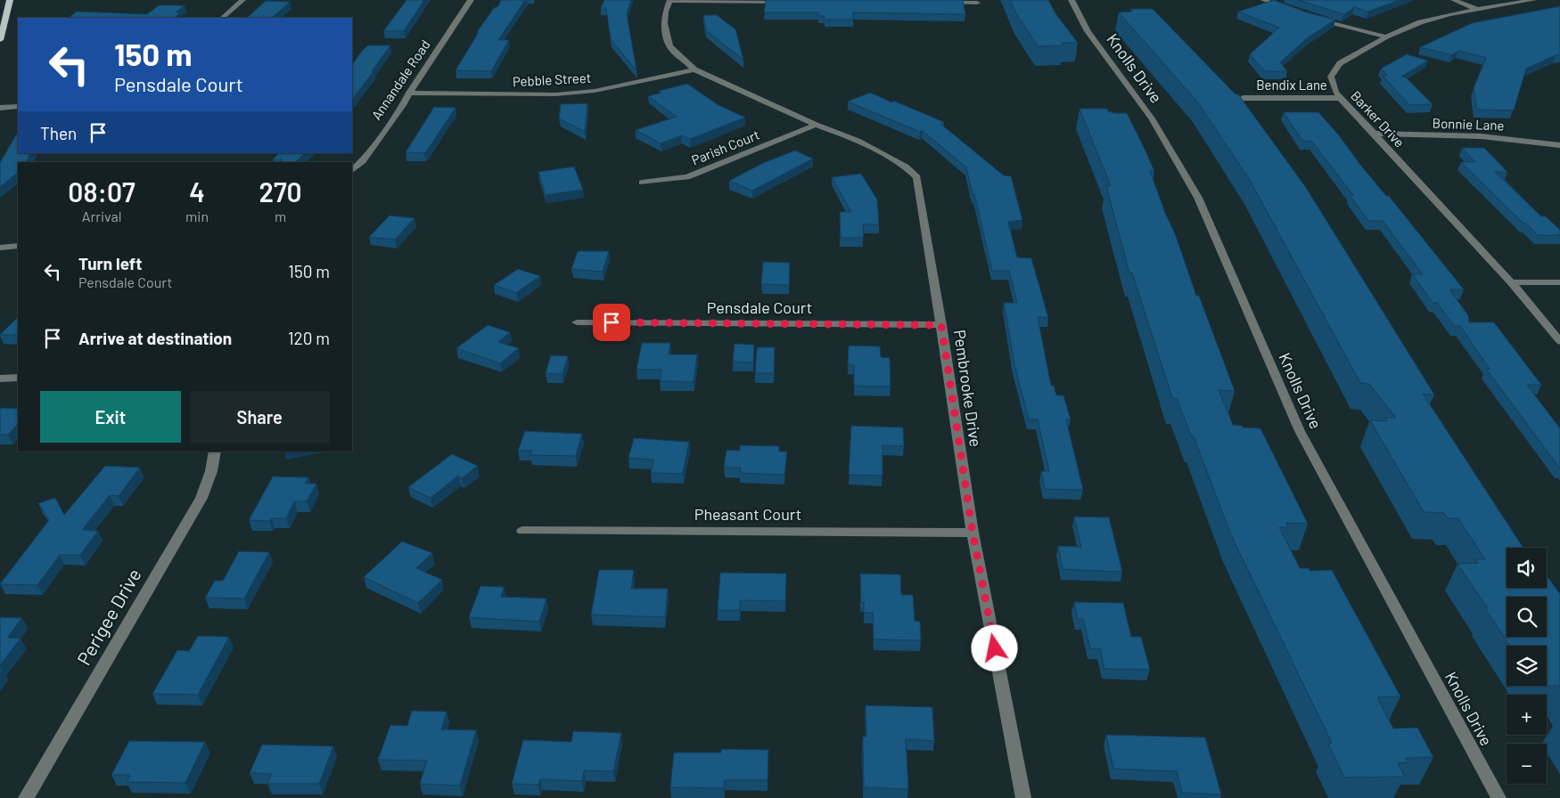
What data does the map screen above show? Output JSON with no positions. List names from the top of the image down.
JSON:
{
  "streets": {
    "street": [
      "Knolls Drive",
      "Annandale Road",
      "Pebble Street",
      "Bendix Lane",
      "Barker Drive",
      "Bonnie Lane",
      "Parish Court",
      "Pensdale Court",
      "Pembrooke Drive",
      "Pheasant Court",
      "Perigee Drive"
    ]
  },
  "crossings": [
    ["Annandale Road", "Pebble Street"],
    ["Pebble Street", "Pembrooke Drive"],
    ["Bendix Lane", "Barker Drive"],
    ["Barker Drive", "Bonnie Lane"],
    ["Parish Court", "Pembrooke Drive"],
    ["Pensdale Court", "Pembrooke Drive"],
    ["Pembrooke Drive", "Pheasant Court"]
  ],
  "page": {
    "turn": ["150 m", "Pensdale Court"],
    "then": "Then",
    "eta": [
      "08:07",
      "Arrival",
      "4",
      "min",
      "270",
      "m"
    ],
    "list": [
      {
        "name": "Turn left",
        "note": "Pensdale Court",
        "value": "150 m"
      },
      {
        "name": "Arrive at destination",
        "value": "120 m"
      }
    ],
    "buttons": ["Exit", "Share"],
    "map_buttons": ["+", "−"]
  }
}
